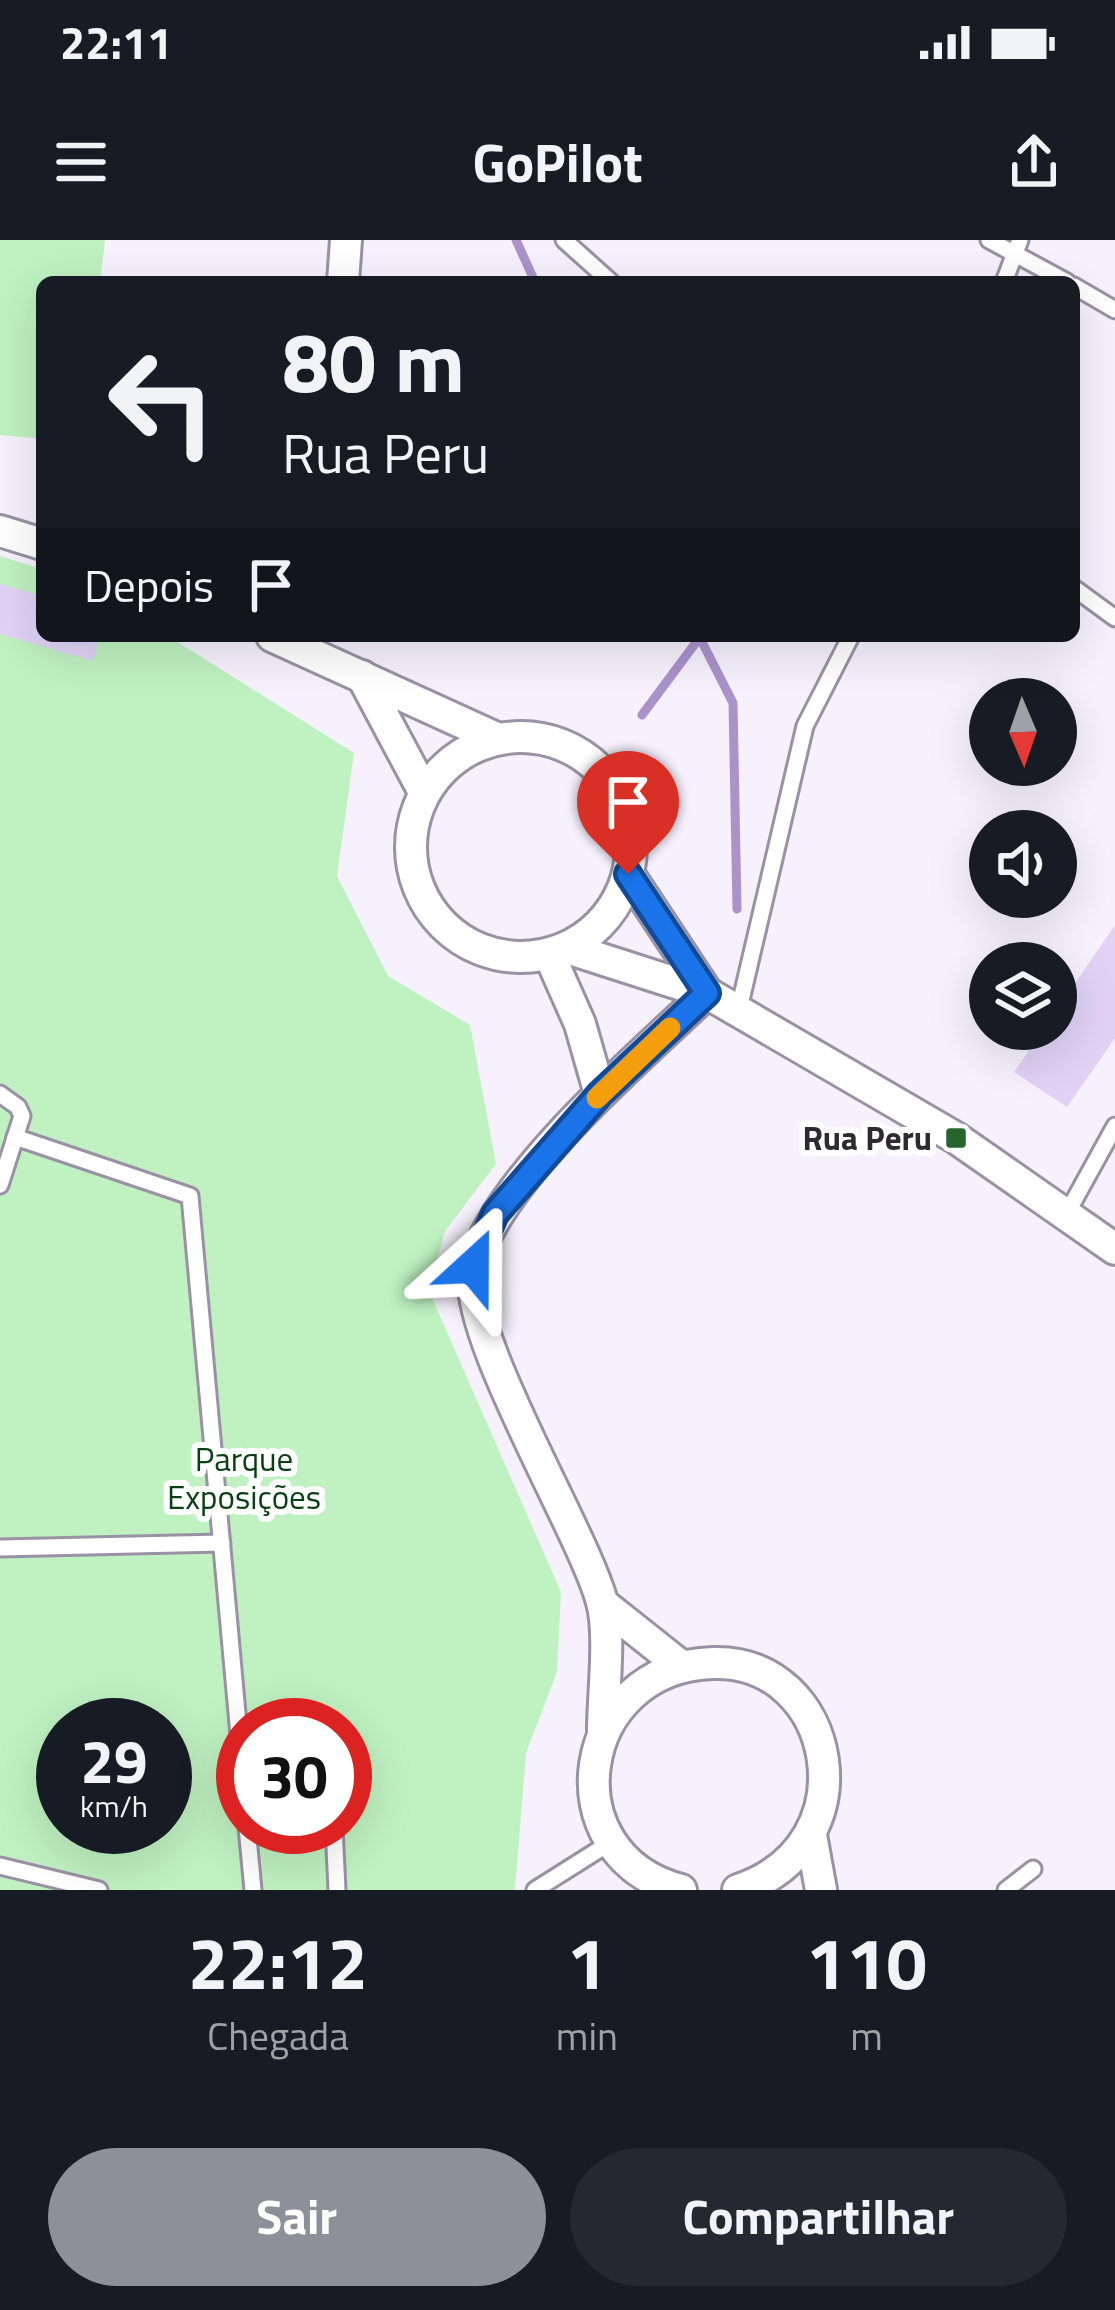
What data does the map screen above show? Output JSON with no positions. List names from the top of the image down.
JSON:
{
  "parks": ["Parque Exposições"],
  "places": {
    "transit": ["Rua Peru"]
  },
  "north": "bottom",
  "page": {
    "status": "22:11",
    "header": "GoPilot",
    "turn": ["80 m", "Rua Peru"],
    "then": "Depois",
    "speed": "29 km/h",
    "limit": "30",
    "eta": [
      "22:12",
      "Chegada",
      "1",
      "min",
      "110",
      "m"
    ],
    "buttons": ["Sair", "Compartilhar"]
  }
}
